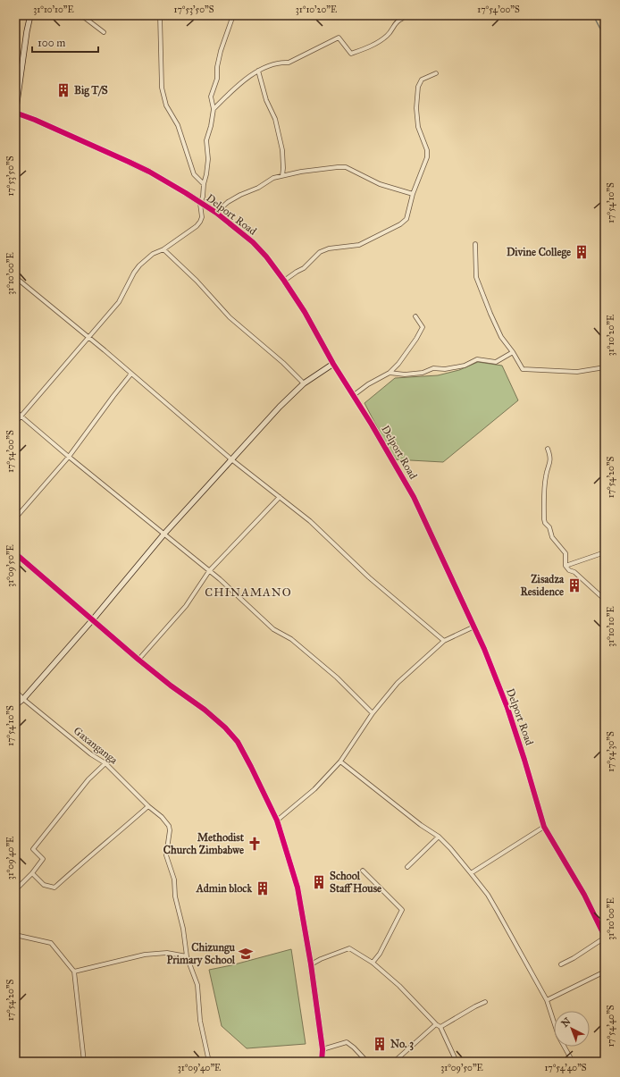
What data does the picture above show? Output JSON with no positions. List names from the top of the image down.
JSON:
{
  "streets": {
    "street": ["Delport Road", "Gaxanganga"]
  },
  "districts": ["CHINAMANO"],
  "places": {
    "building": [
      "Big T/S",
      "Divine College",
      "Zisadza Residence",
      "School Staff House",
      "Admin block",
      "No. 3"
    ],
    "church": ["Methodist Church Zimbabwe"],
    "school or university": ["Chizungu Primary School"]
  },
  "scale_bar": "100 m",
  "north": "top left",
  "coordinates": [
    "31°10'10\"E",
    "17°53'50\"S",
    "31°10'20\"E",
    "17°54'00\"S",
    "17°54'10\"S",
    "31°10'00\"E",
    "17°54'20\"S",
    "31°09'50\"E",
    "17°54'30\"S",
    "31°09'40\"E",
    "17°54'40\"S"
  ]
}
